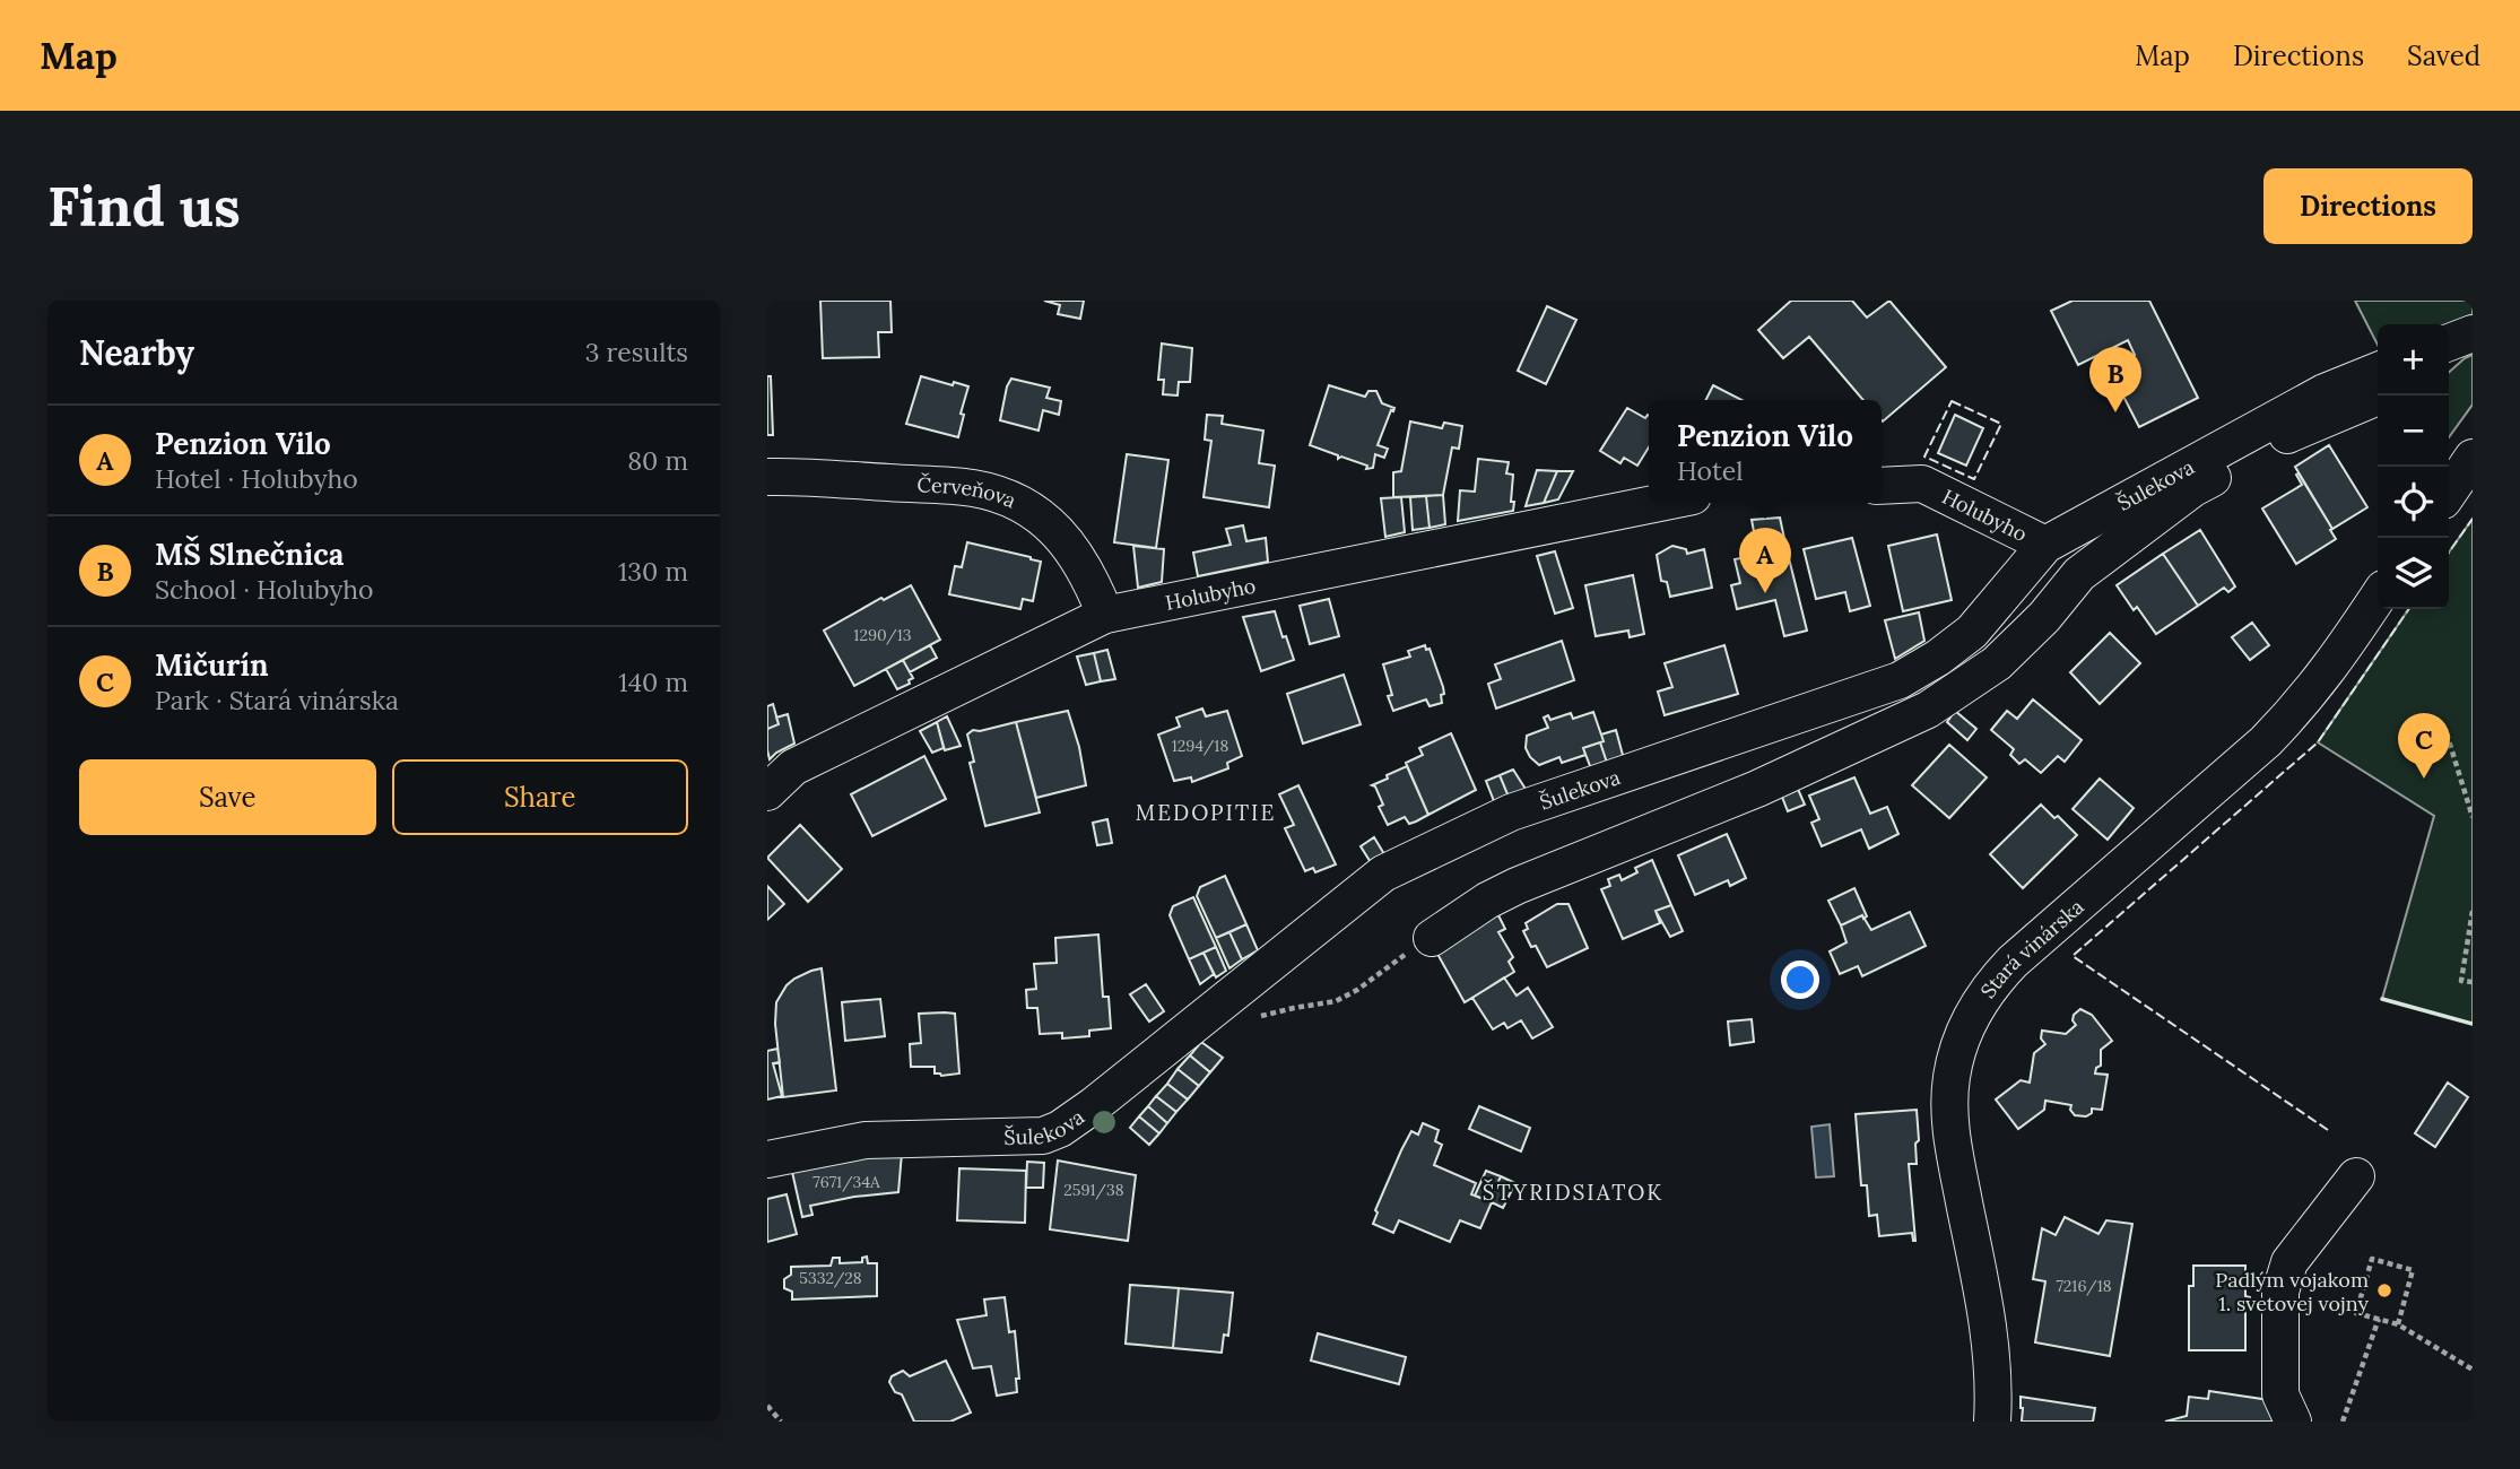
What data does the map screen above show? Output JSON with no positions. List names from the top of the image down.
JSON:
{
  "streets": {
    "street": [
      "Šulekova",
      "Červeňova",
      "Holubyho",
      "Stará vinárska"
    ]
  },
  "crossings": [
    ["Šulekova", "Holubyho"],
    ["Červeňova", "Holubyho"]
  ],
  "districts": ["MEDOPITIE", "ŠTYRIDSIATOK"],
  "places": ["Padlým vojakom 1. svetovej vojny"],
  "house_numbers": [
    "1290/13",
    "1294/18",
    "7671/34A",
    "2591/38",
    "5332/28",
    "7216/18"
  ],
  "page": {
    "header": "Map",
    "nav": ["Map", "Directions", "Saved"],
    "buttons": [
      "Directions",
      ["Save", "Share"]
    ],
    "title": "Find us",
    "heading": ["Nearby", "3 results"],
    "map_buttons": ["+", "−"],
    "pins": ["B", "A", "C"],
    "popup": ["Penzion Vilo", "Hotel"],
    "list": [
      {
        "mark": "A",
        "name": "Penzion Vilo",
        "note": "Hotel · Holubyho",
        "value": "80 m"
      },
      {
        "mark": "B",
        "name": "MŠ Slnečnica",
        "note": "School · Holubyho",
        "value": "130 m"
      },
      {
        "mark": "C",
        "name": "Mičurín",
        "note": "Park · Stará vinárska",
        "value": "140 m"
      }
    ]
  }
}
